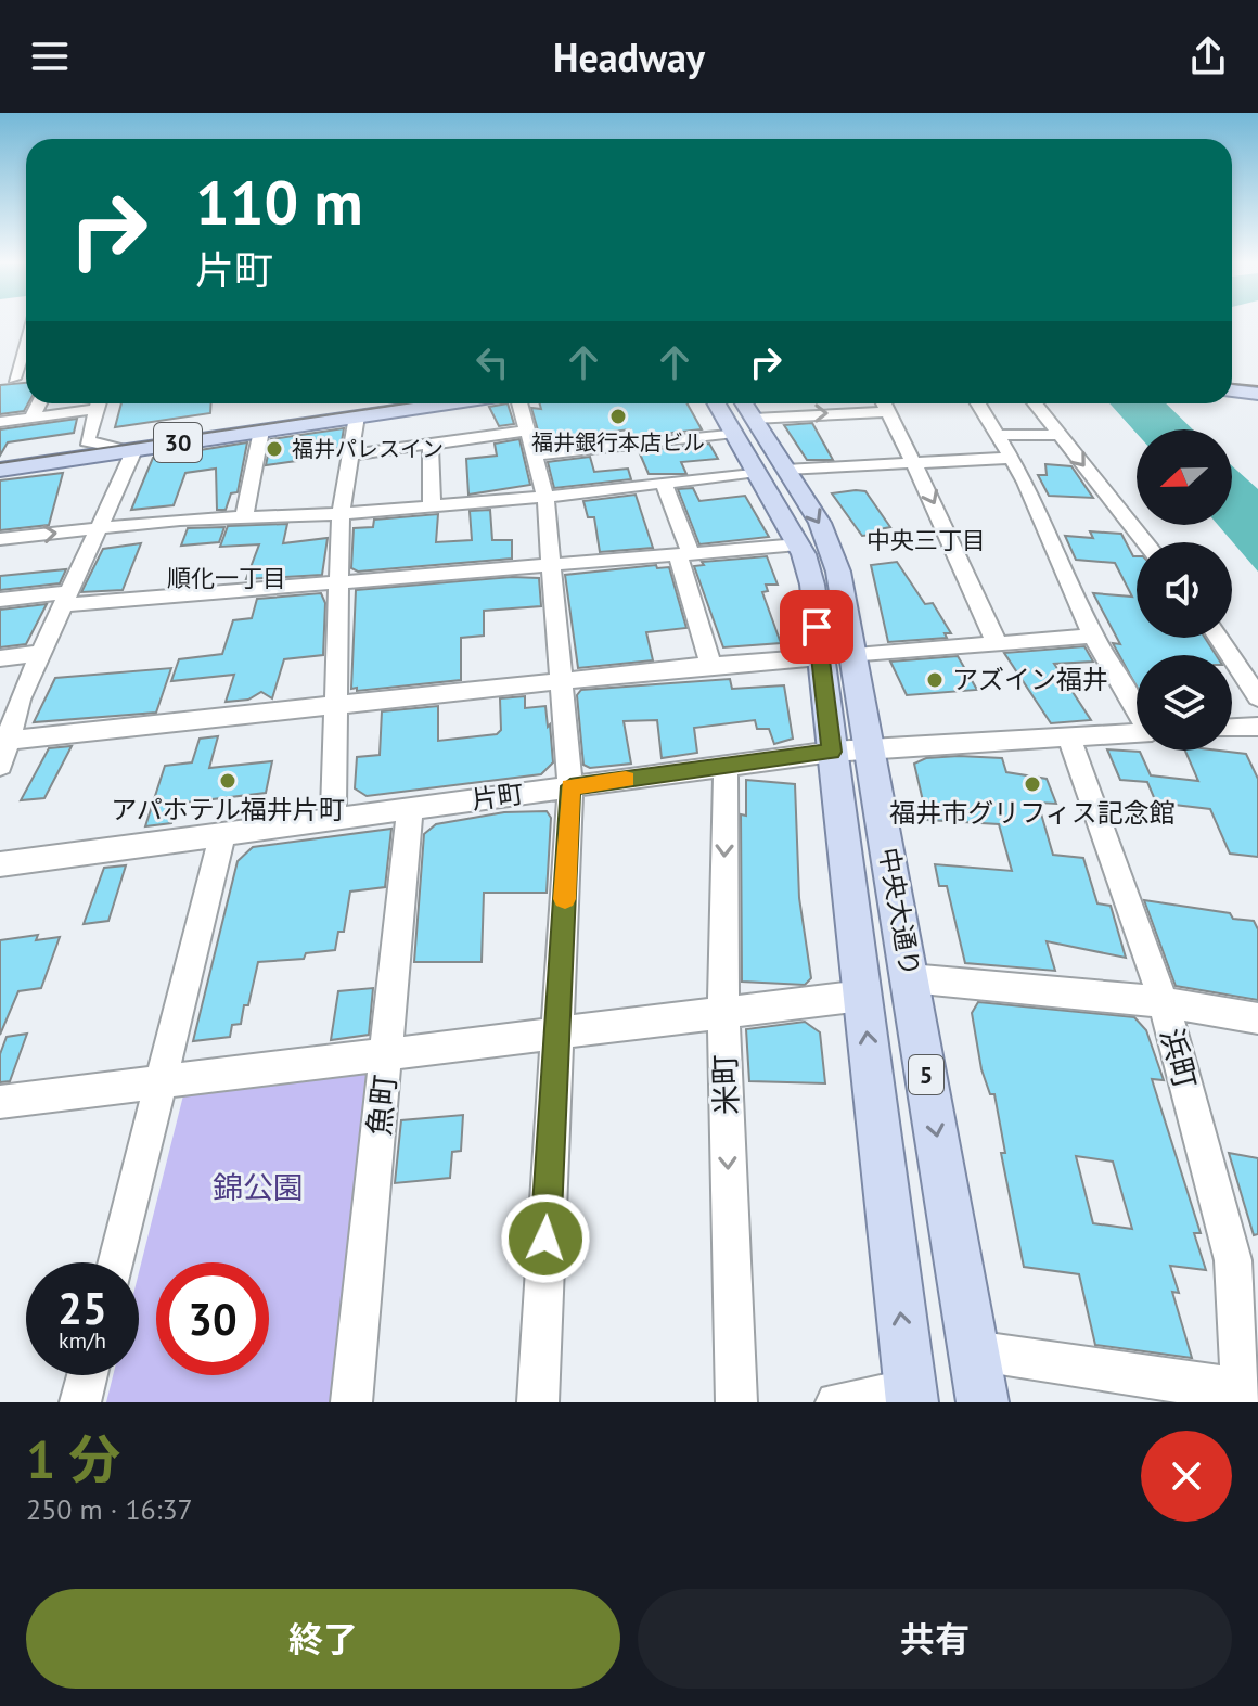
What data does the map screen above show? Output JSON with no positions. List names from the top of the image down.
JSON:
{
  "streets": {
    "main road": ["30", "中央大通り", "5"],
    "street": [
      "片町",
      "浜町",
      "米町",
      "魚町"
    ]
  },
  "crossings": [
    ["片町", "中央大通り"],
    ["片町", "浜町"],
    ["片町", "米町"],
    ["片町", "魚町"]
  ],
  "districts": ["中央三丁目", "順化一丁目"],
  "parks": ["錦公園"],
  "places": [
    "福井銀行本店ビル",
    "福井パレスイン",
    "アズイン福井",
    "アパホテル福井片町",
    "福井市グリフィス記念館"
  ],
  "north": "left",
  "page": {
    "header": "Headway",
    "turn": ["110 m", "片町"],
    "speed": "25 km/h",
    "limit": "30",
    "heading": ["1 分", "250 m · 16:37"],
    "buttons": ["終了", "共有"]
  }
}
